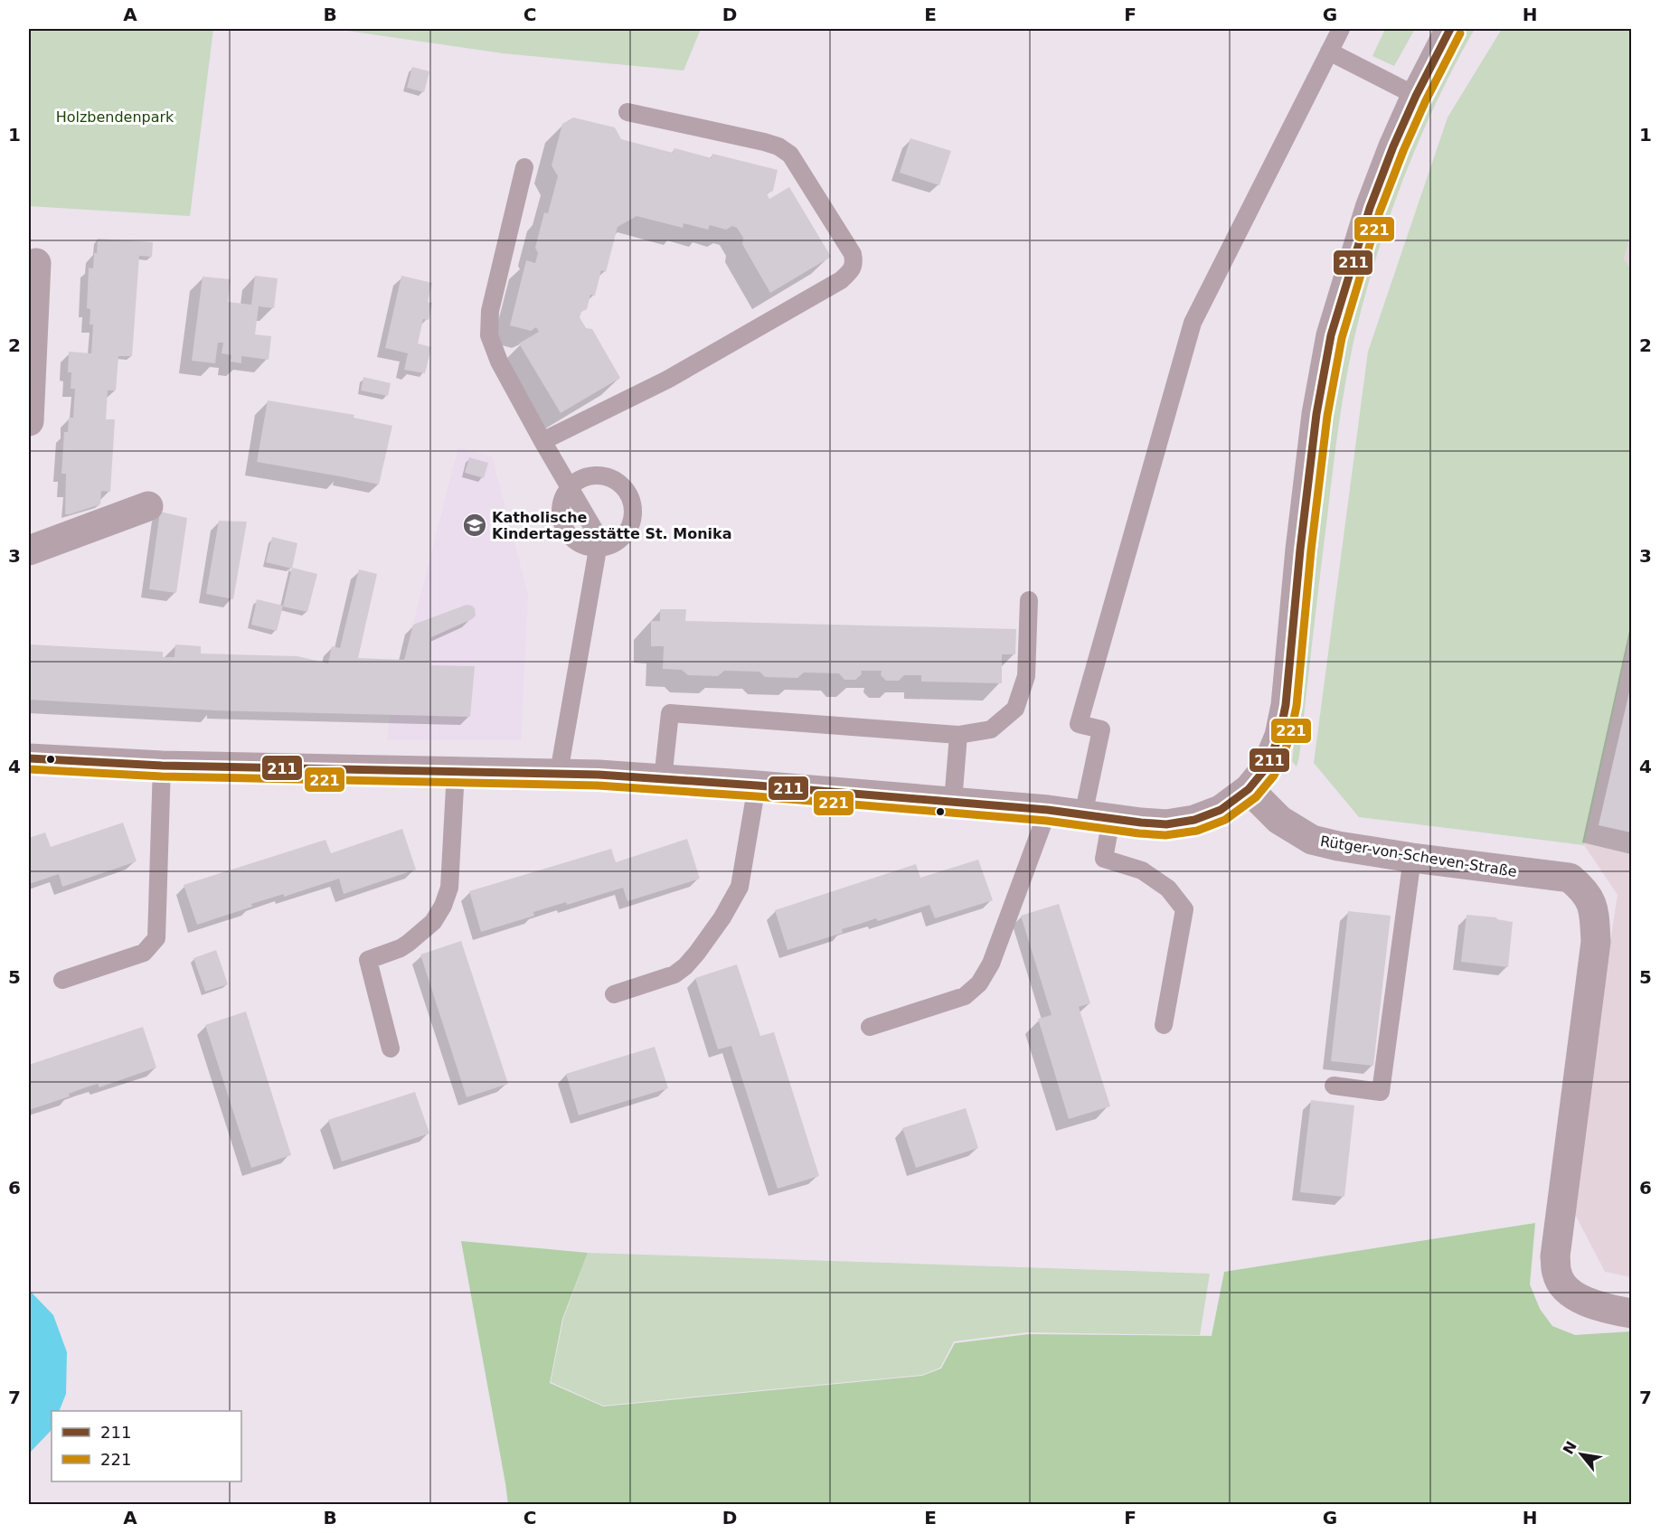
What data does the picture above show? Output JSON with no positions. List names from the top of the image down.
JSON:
{
  "streets": {
    "street": ["Rütger-von-Scheven-Straße"]
  },
  "parks": ["Holzbendenpark"],
  "places": {
    "school or university": ["Katholische Kindertagesstätte St. Monika"]
  },
  "lines": ["transit line 211", "transit line 221"],
  "legend": ["211", "221"],
  "north": "top left",
  "grid": {
    "columns": [
      "A",
      "B",
      "C",
      "D",
      "E",
      "F",
      "G",
      "H"
    ],
    "rows": [
      "1",
      "2",
      "3",
      "4",
      "5",
      "6",
      "7"
    ]
  }
}
